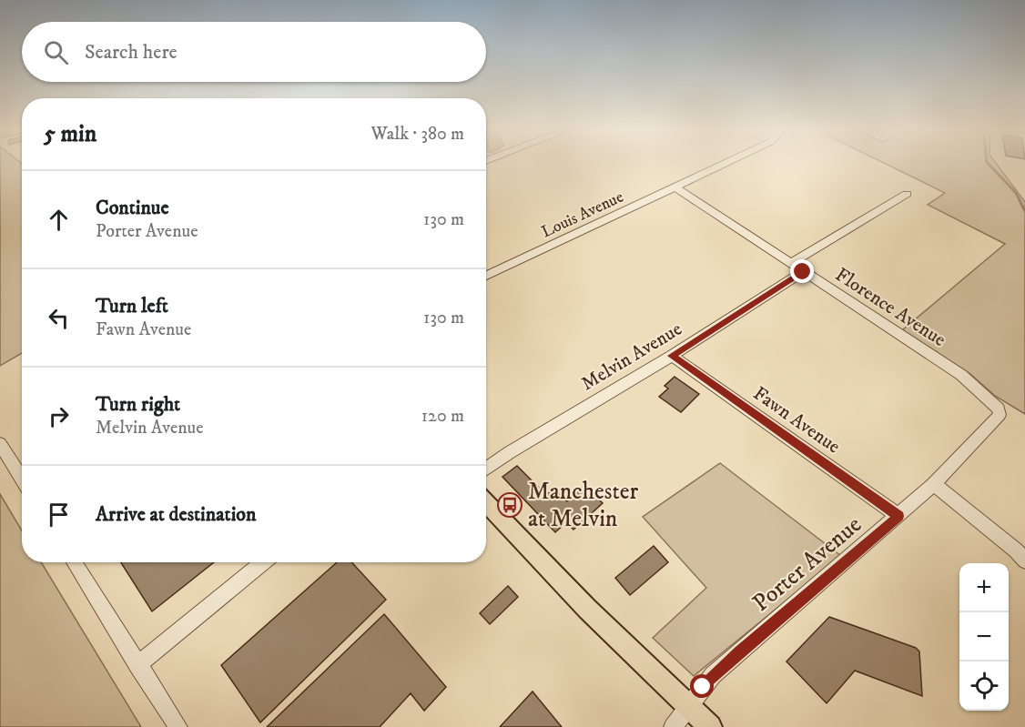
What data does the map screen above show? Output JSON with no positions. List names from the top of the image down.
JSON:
{
  "streets": {
    "street": [
      "Louis Avenue",
      "Florence Avenue",
      "Melvin Avenue",
      "Fawn Avenue",
      "Porter Avenue"
    ]
  },
  "crossings": [
    ["Louis Avenue", "Florence Avenue"],
    ["Florence Avenue", "Melvin Avenue"],
    ["Florence Avenue", "Porter Avenue"],
    ["Melvin Avenue", "Fawn Avenue"],
    ["Fawn Avenue", "Porter Avenue"]
  ],
  "places": {
    "bus stop": ["Manchester at Melvin"]
  },
  "page": {
    "search": "Search here",
    "heading": ["5 min", "Walk · 380 m"],
    "list": [
      ["Continue", "Porter Avenue", "130 m"],
      ["Turn left", "Fawn Avenue", "130 m"],
      ["Turn right", "Melvin Avenue", "120 m"],
      "Arrive at destination"
    ],
    "map_buttons": ["+", "−"]
  }
}
